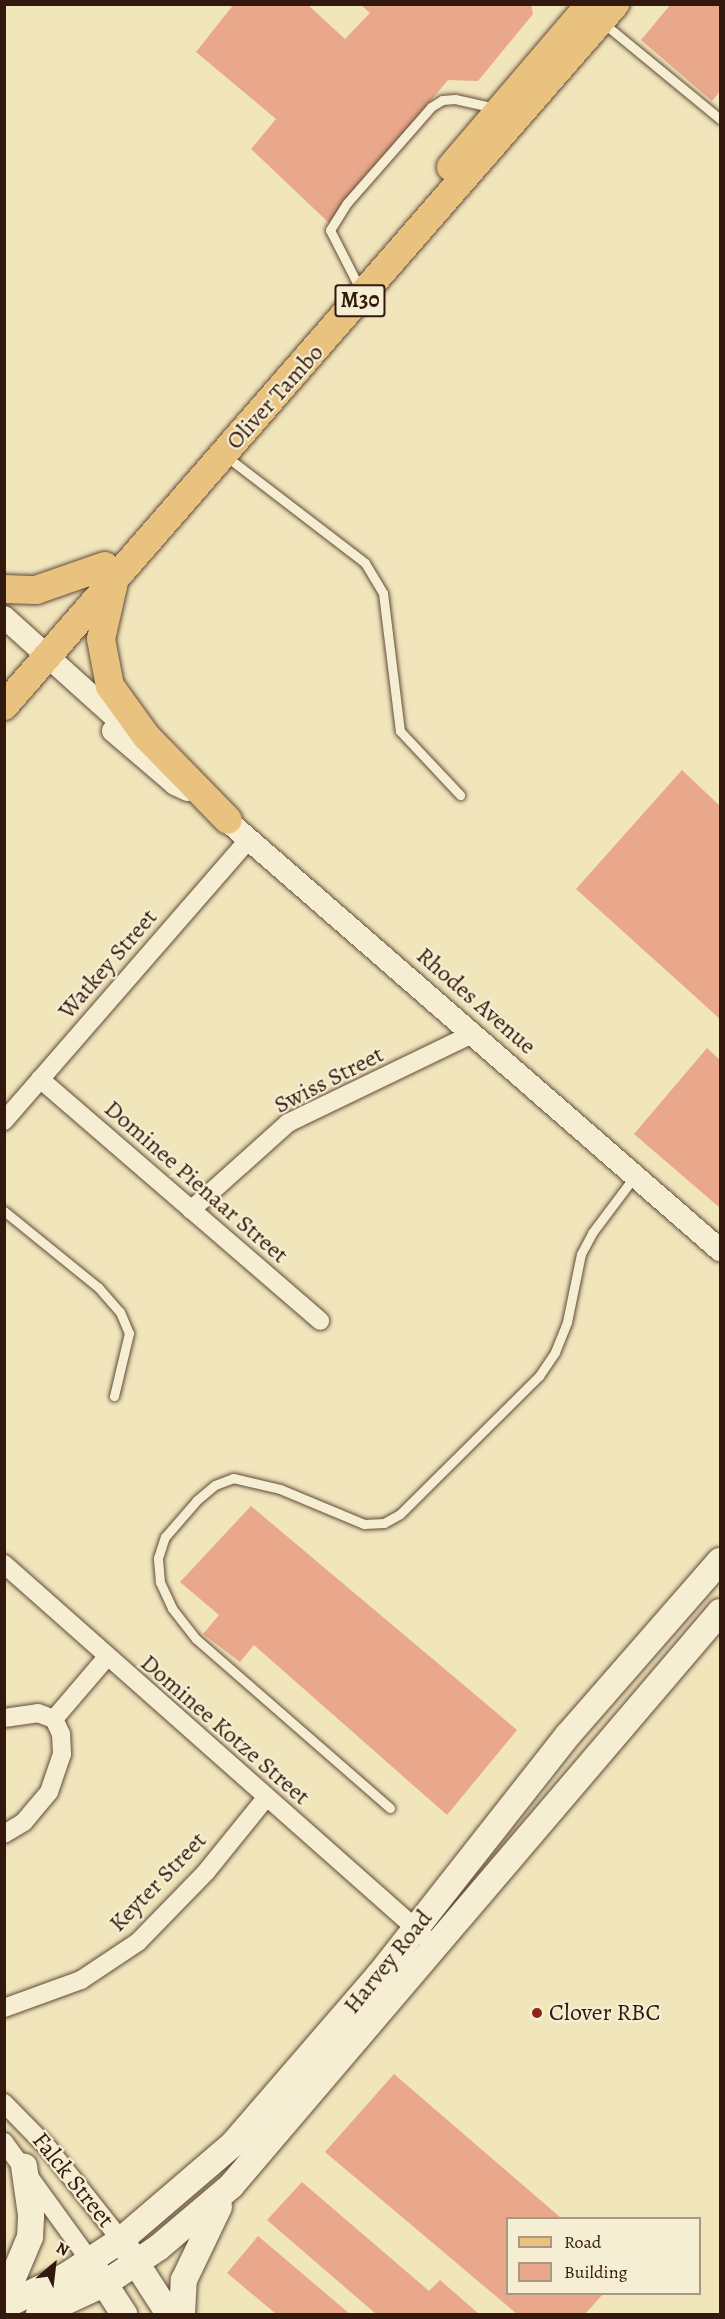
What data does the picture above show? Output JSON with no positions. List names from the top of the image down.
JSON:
{
  "streets": {
    "main road": [
      "M30",
      "Oliver Tambo",
      "Harvey Road",
      "Falck Street"
    ],
    "street": [
      "Watkey Street",
      "Rhodes Avenue",
      "Swiss Street",
      "Dominee Pienaar Street",
      "Dominee Kotze Street",
      "Keyter Street"
    ]
  },
  "crossings": [
    ["Oliver Tambo", "Rhodes Avenue"],
    ["Watkey Street", "Rhodes Avenue"],
    ["Watkey Street", "Dominee Pienaar Street"],
    ["Rhodes Avenue", "Swiss Street"],
    ["Swiss Street", "Dominee Pienaar Street"],
    ["Dominee Kotze Street", "Keyter Street"],
    ["Dominee Kotze Street", "Harvey Road"],
    ["Harvey Road", "Falck Street"]
  ],
  "places": ["Clover RBC"],
  "legend": ["Road", "Building"],
  "north": "top right"
}
